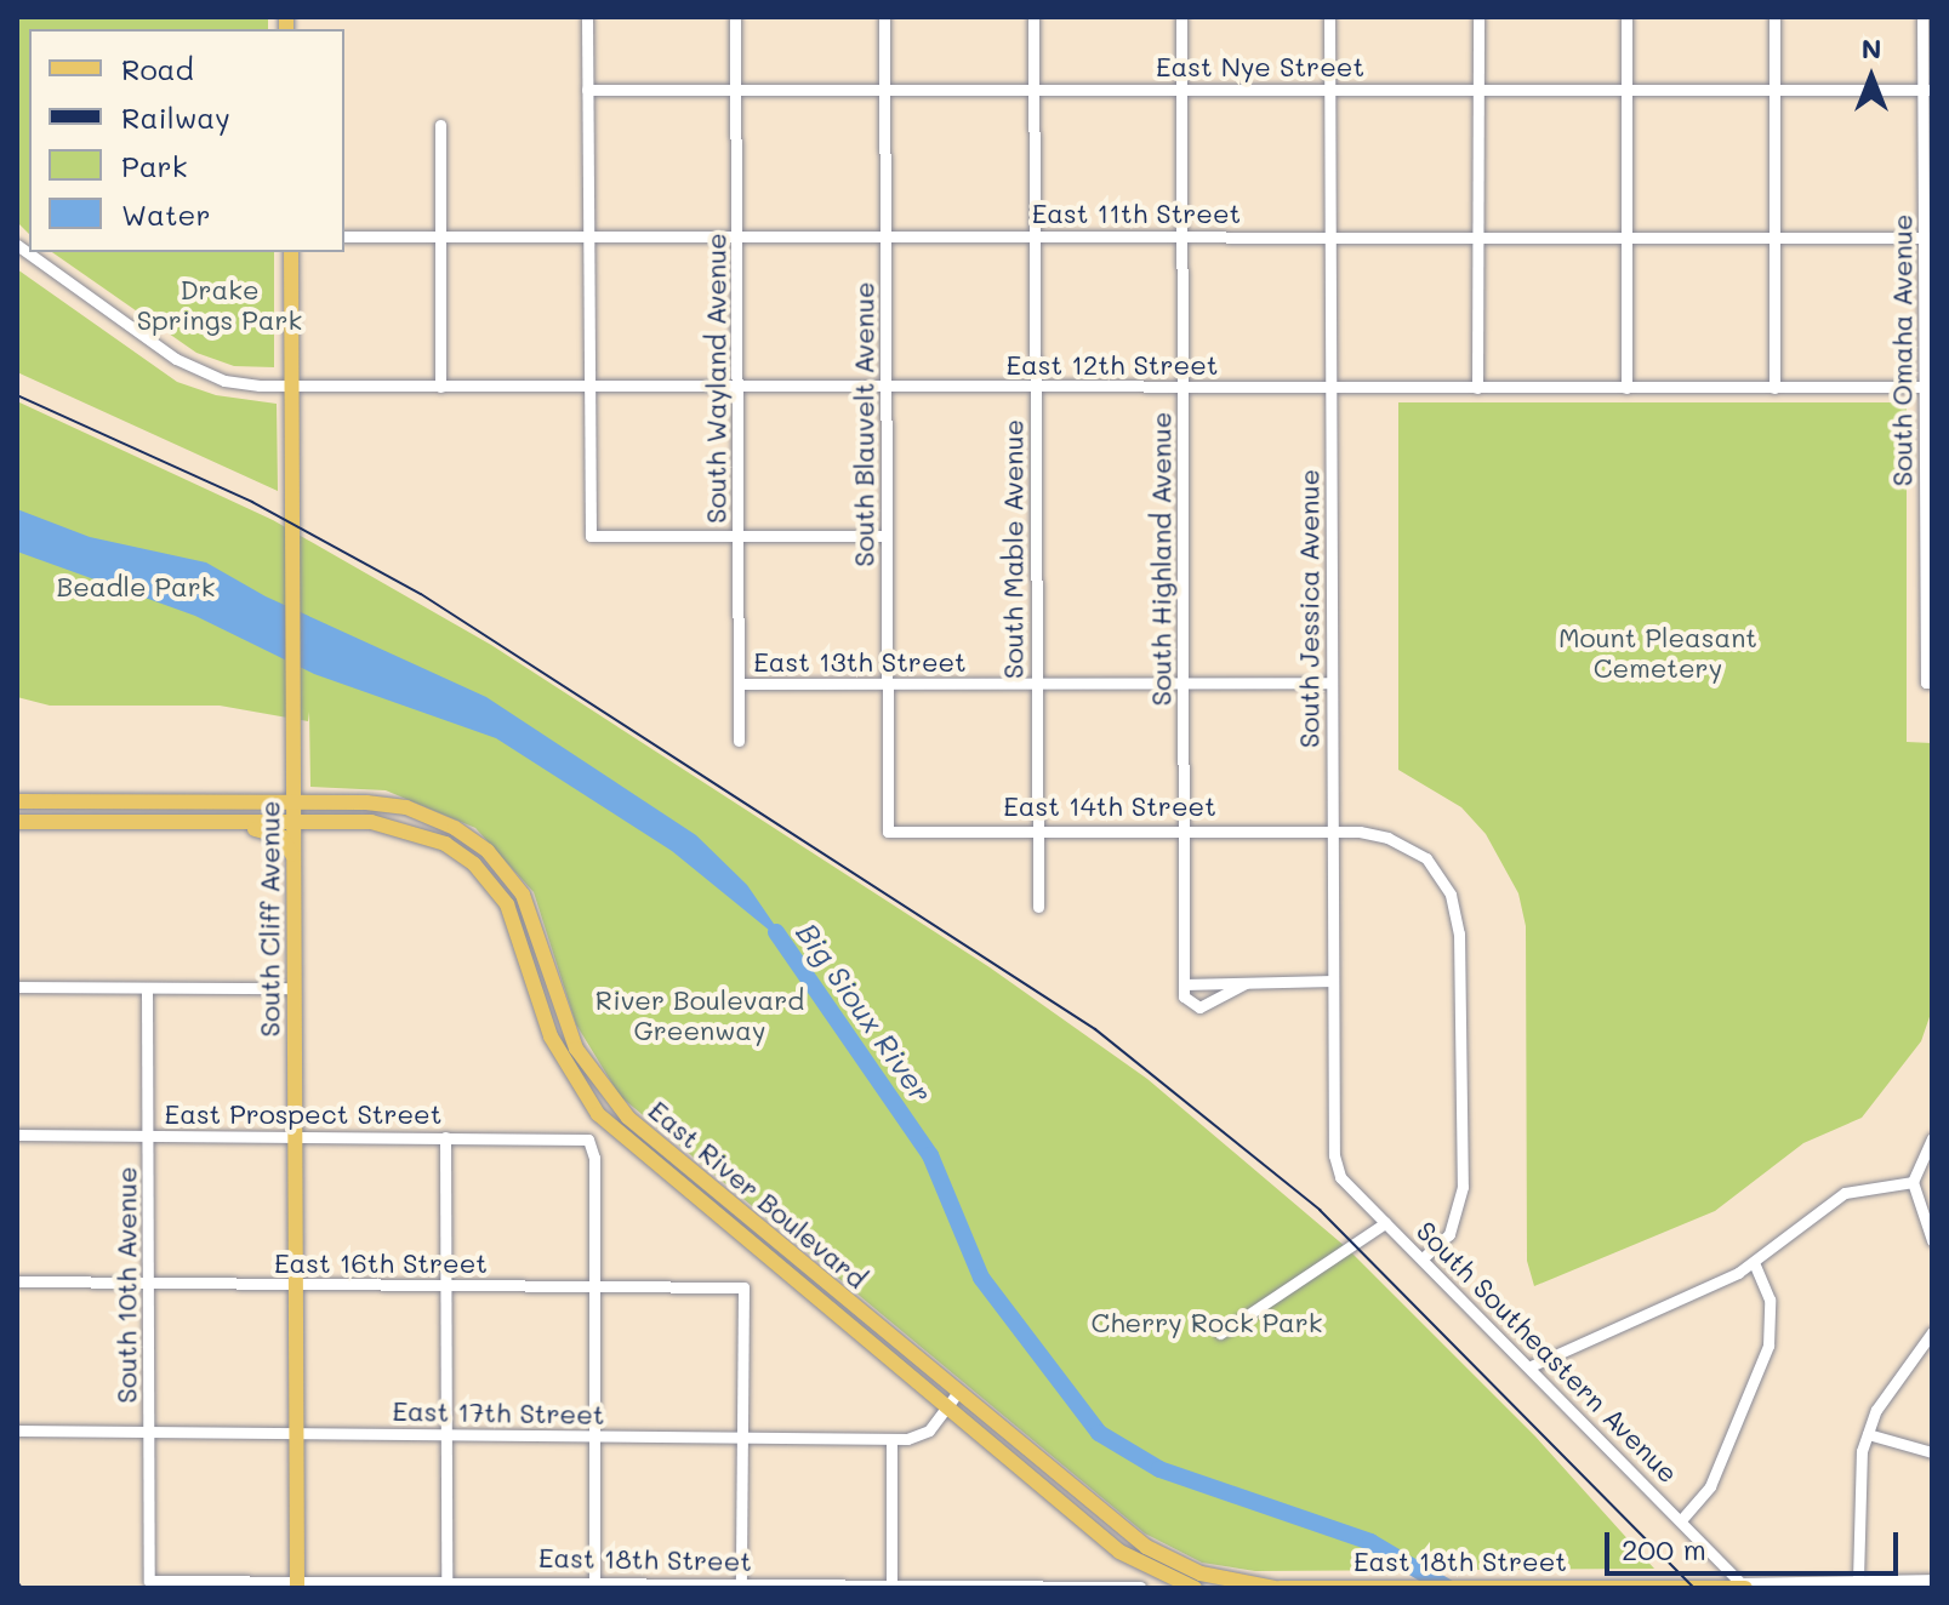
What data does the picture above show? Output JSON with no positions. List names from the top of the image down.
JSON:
{
  "streets": {
    "main road": ["South Cliff Avenue", "East River Boulevard", "East 18th Street"],
    "street": [
      "East Nye Street",
      "East 11th Street",
      "South Omaha Avenue",
      "East 12th Street",
      "South Wayland Avenue",
      "South Blauvelt Avenue",
      "South Mable Avenue",
      "South Highland Avenue",
      "South Jessica Avenue",
      "East 13th Street",
      "East 14th Street",
      "East Prospect Street",
      "East 16th Street",
      "South 10th Avenue",
      "South Southeastern Avenue",
      "East 17th Street"
    ]
  },
  "crossings": [
    ["East Nye Street", "South Omaha Avenue"],
    ["East Nye Street", "South Wayland Avenue"],
    ["East Nye Street", "South Blauvelt Avenue"],
    ["East Nye Street", "South Mable Avenue"],
    ["East Nye Street", "South Highland Avenue"],
    ["East Nye Street", "South Jessica Avenue"],
    ["East 11th Street", "South Omaha Avenue"],
    ["East 11th Street", "South Wayland Avenue"],
    ["East 11th Street", "South Blauvelt Avenue"],
    ["East 11th Street", "South Mable Avenue"],
    ["East 11th Street", "South Highland Avenue"],
    ["East 11th Street", "South Jessica Avenue"],
    ["South Omaha Avenue", "East 12th Street"],
    ["East 12th Street", "South Wayland Avenue"],
    ["East 12th Street", "South Blauvelt Avenue"],
    ["East 12th Street", "South Mable Avenue"],
    ["East 12th Street", "South Highland Avenue"],
    ["East 12th Street", "South Jessica Avenue"],
    ["East 12th Street", "South Cliff Avenue"],
    ["South Wayland Avenue", "East 13th Street"],
    ["South Blauvelt Avenue", "East 13th Street"],
    ["South Blauvelt Avenue", "East 14th Street"],
    ["South Mable Avenue", "East 13th Street"],
    ["South Mable Avenue", "East 14th Street"],
    ["South Highland Avenue", "East 13th Street"],
    ["South Highland Avenue", "East 14th Street"],
    ["South Jessica Avenue", "East 13th Street"],
    ["South Jessica Avenue", "East 14th Street"],
    ["South Jessica Avenue", "South Southeastern Avenue"],
    ["East 14th Street", "South Southeastern Avenue"],
    ["South Cliff Avenue", "East Prospect Street"],
    ["South Cliff Avenue", "East River Boulevard"],
    ["South Cliff Avenue", "East 16th Street"],
    ["South Cliff Avenue", "East 17th Street"],
    ["South Cliff Avenue", "East 18th Street"],
    ["East Prospect Street", "East 16th Street"],
    ["East Prospect Street", "South 10th Avenue"],
    ["East River Boulevard", "East 17th Street"],
    ["East River Boulevard", "East 18th Street"],
    ["East 16th Street", "South 10th Avenue"],
    ["East 16th Street", "East 17th Street"],
    ["South 10th Avenue", "East 17th Street"],
    ["South 10th Avenue", "East 18th Street"],
    ["South Southeastern Avenue", "East 18th Street"]
  ],
  "water": ["Big Sioux River"],
  "parks": [
    "Drake Springs Park",
    "Beadle Park",
    "Mount Pleasant Cemetery",
    "River Boulevard Greenway",
    "Cherry Rock Park"
  ],
  "legend": [
    "Road",
    "Railway",
    "Park",
    "Water"
  ],
  "scale_bar": "200 m",
  "north": "top"
}
